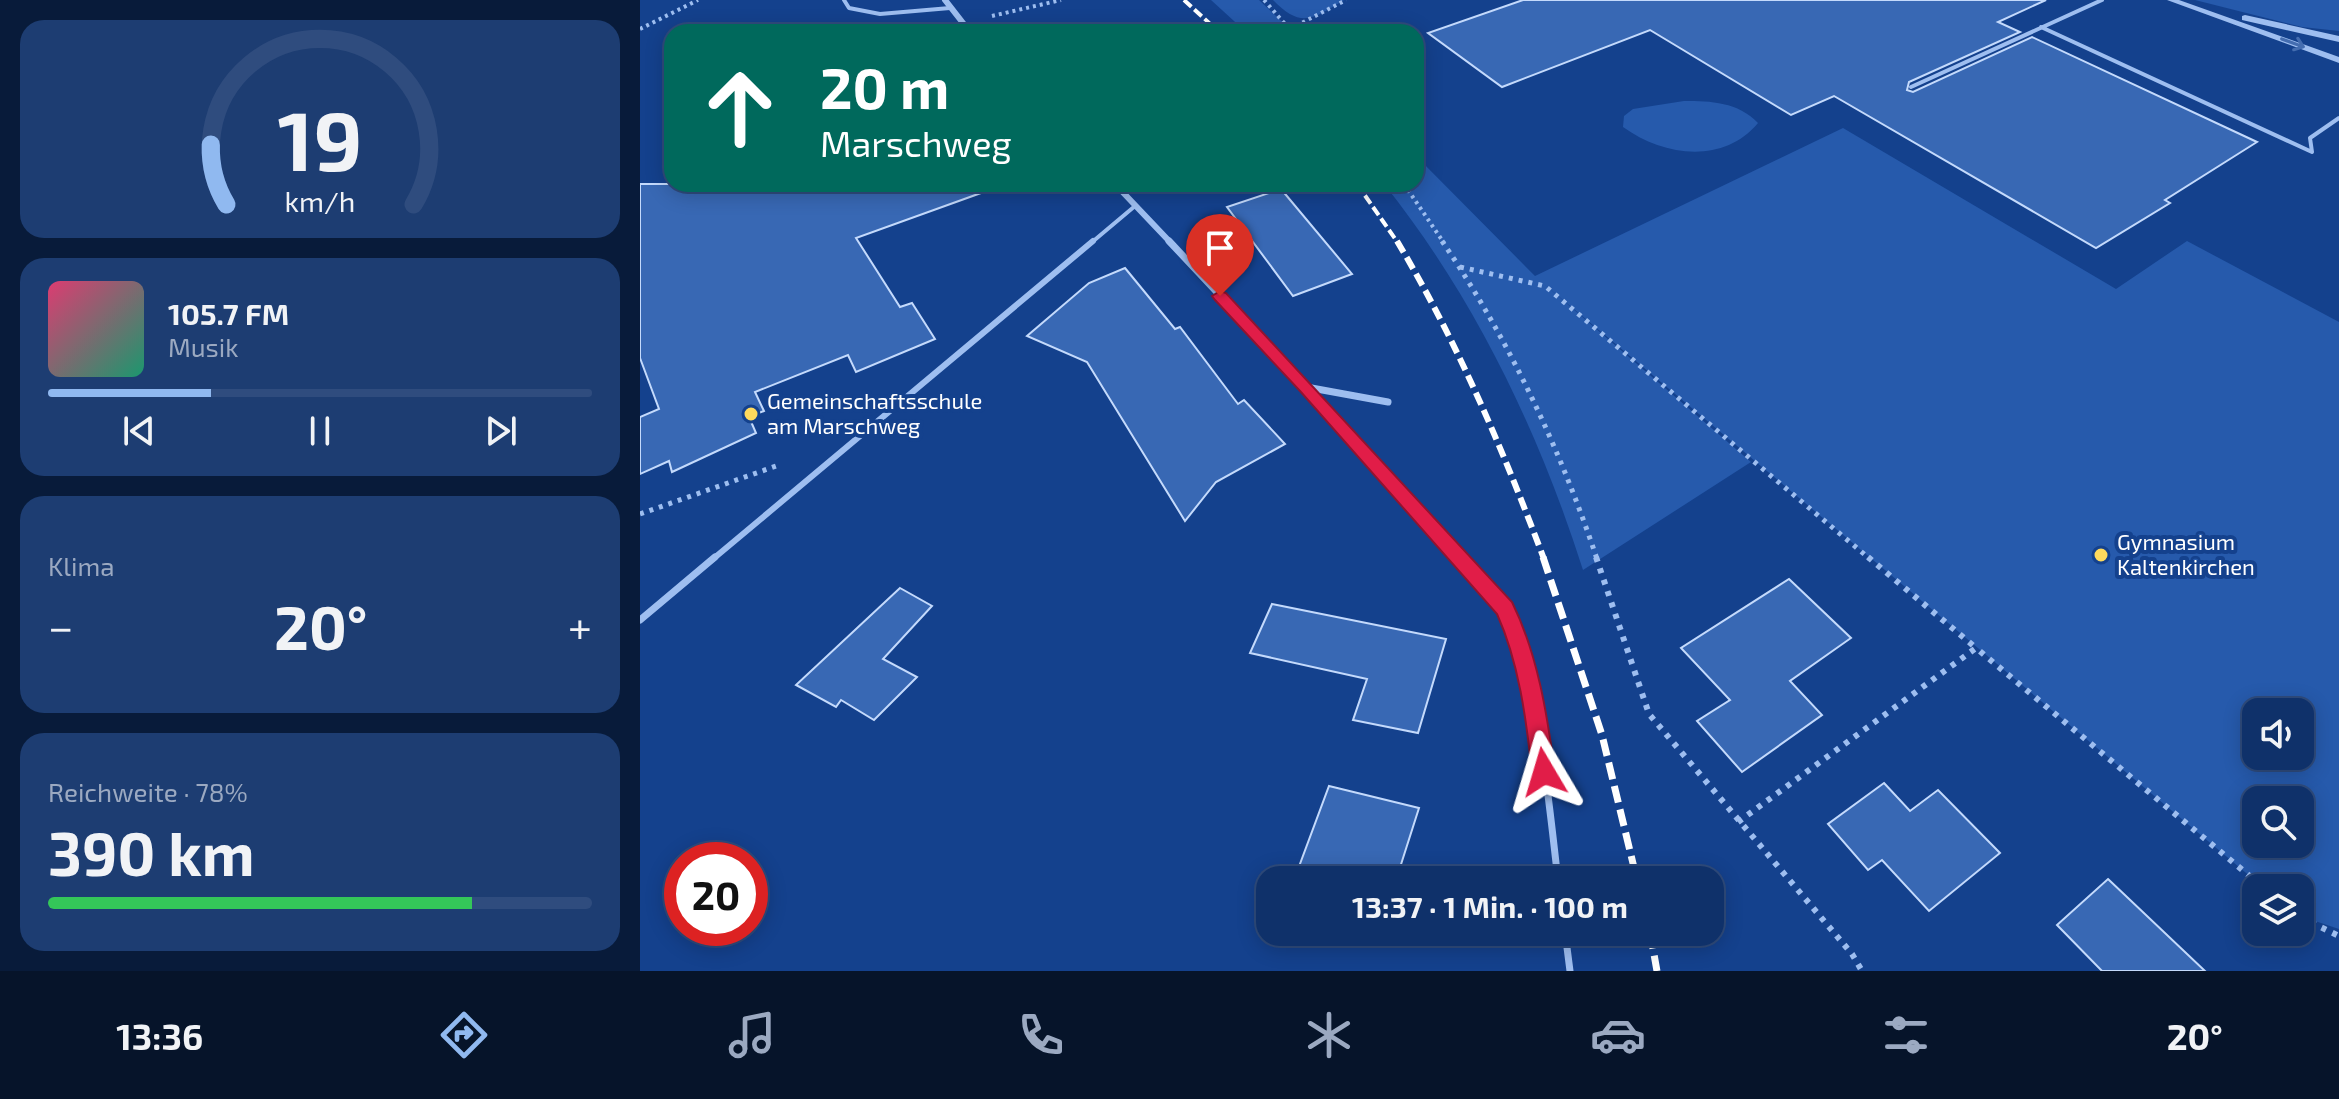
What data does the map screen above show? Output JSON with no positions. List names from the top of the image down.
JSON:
{
  "places": ["Gemeinschaftsschule am Marschweg", "Gymnasium Kaltenkirchen"],
  "page": {
    "turn": ["20 m", "Marschweg"],
    "song": ["105.7 FM", "Musik"],
    "tile": [
      "Klima",
      ["Reichweite · 78%", "390 km"]
    ],
    "heat": ["−", "20°", "+"],
    "limit": "20",
    "trip": "13:37 · 1 Min. · 100 m",
    "tabs": ["13:36", "20°"],
    "gauge": ["19", "km/h"]
  }
}
